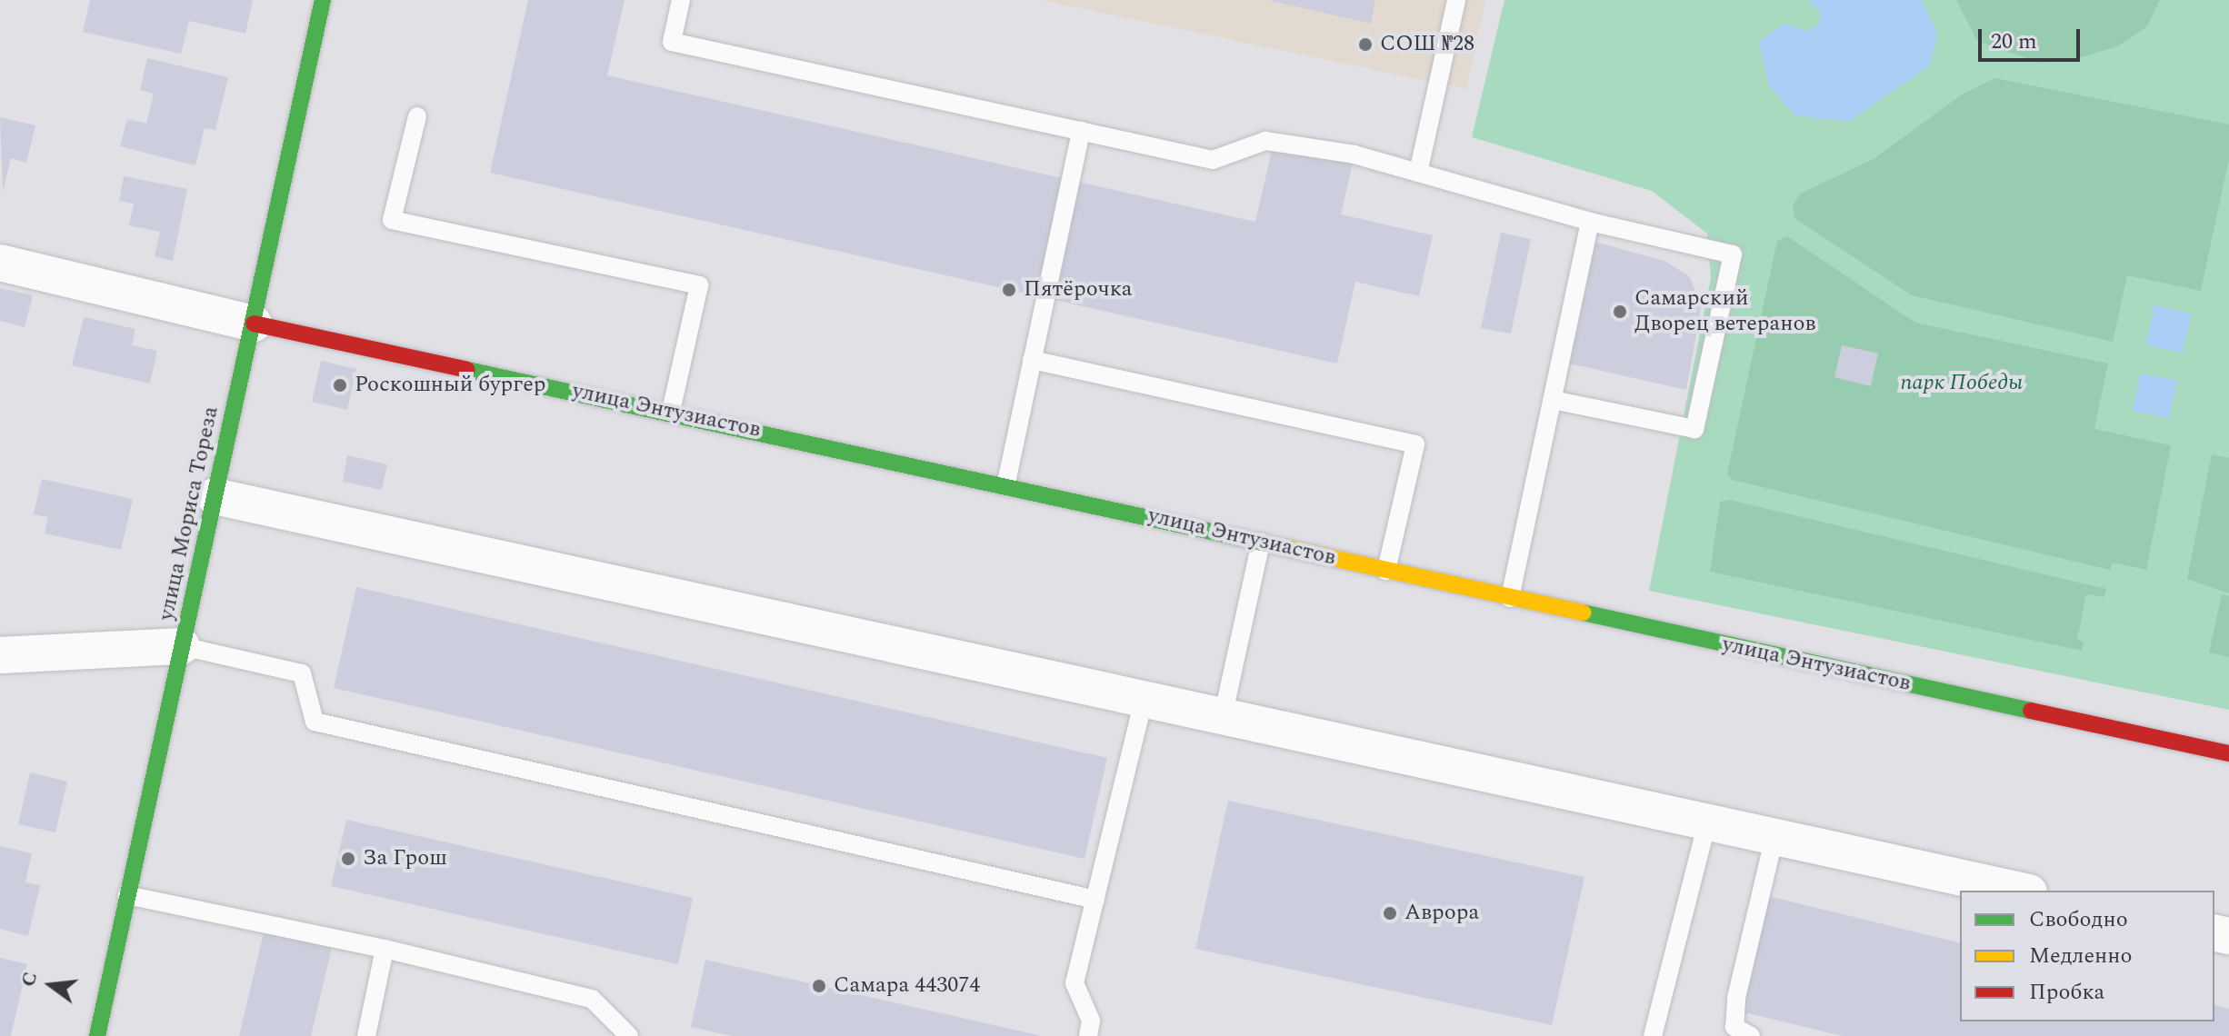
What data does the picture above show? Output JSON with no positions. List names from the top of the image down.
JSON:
{
  "streets": {
    "main road": ["улица Энтузиастов", "улица Мориса Тореза"]
  },
  "crossings": [
    ["улица Энтузиастов", "улица Мориса Тореза"]
  ],
  "parks": ["парк Победы"],
  "places": [
    "СОШ №28",
    "Пятёрочка",
    "Самарский Дворец ветеранов",
    "Роскошный бургер",
    "За Грош",
    "Аврора",
    "Самара 443074"
  ],
  "legend": ["Свободно", "Медленно", "Пробка"],
  "scale_bar": "20 m",
  "north": "left"
}
